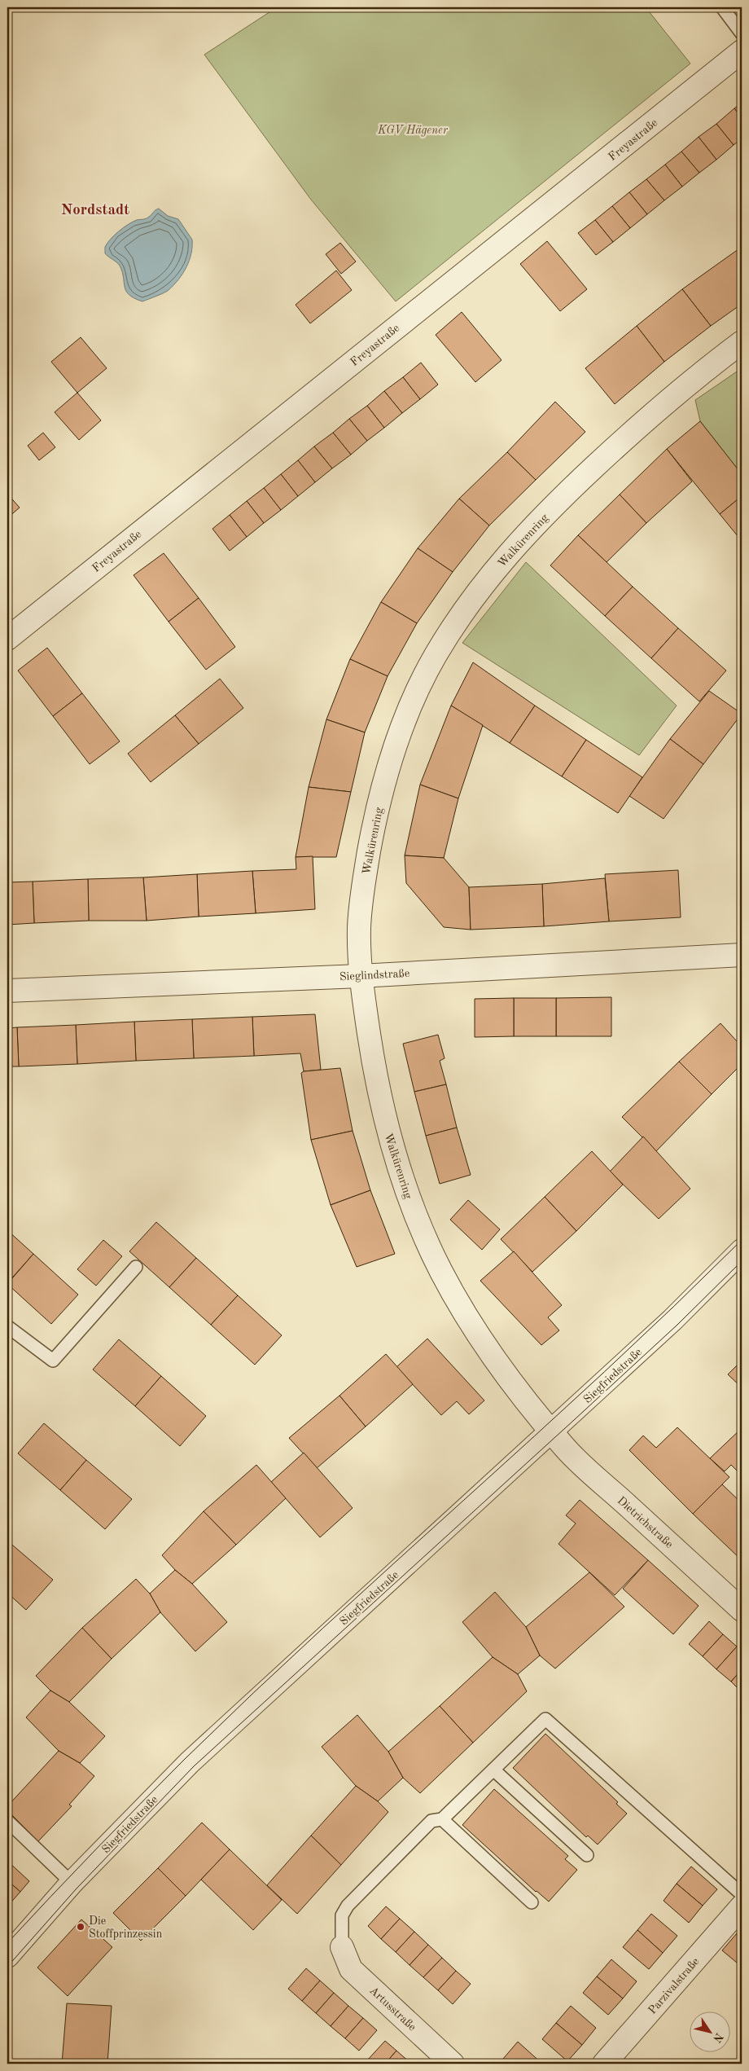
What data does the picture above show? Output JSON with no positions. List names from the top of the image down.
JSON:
{
  "streets": {
    "street": [
      "Freyastraße",
      "Walkürenring",
      "Sieglindstraße",
      "Siegfriedstraße",
      "Dietrichstraße",
      "Parzivalstraße",
      "Artusstraße"
    ]
  },
  "crossings": [
    ["Walkürenring", "Sieglindstraße"],
    ["Walkürenring", "Siegfriedstraße"],
    ["Walkürenring", "Dietrichstraße"],
    ["Siegfriedstraße", "Dietrichstraße"]
  ],
  "districts": ["Nordstadt"],
  "parks": ["KGV Hägener"],
  "places": ["Die Stoffprinzessin"],
  "north": "bottom right"
}
